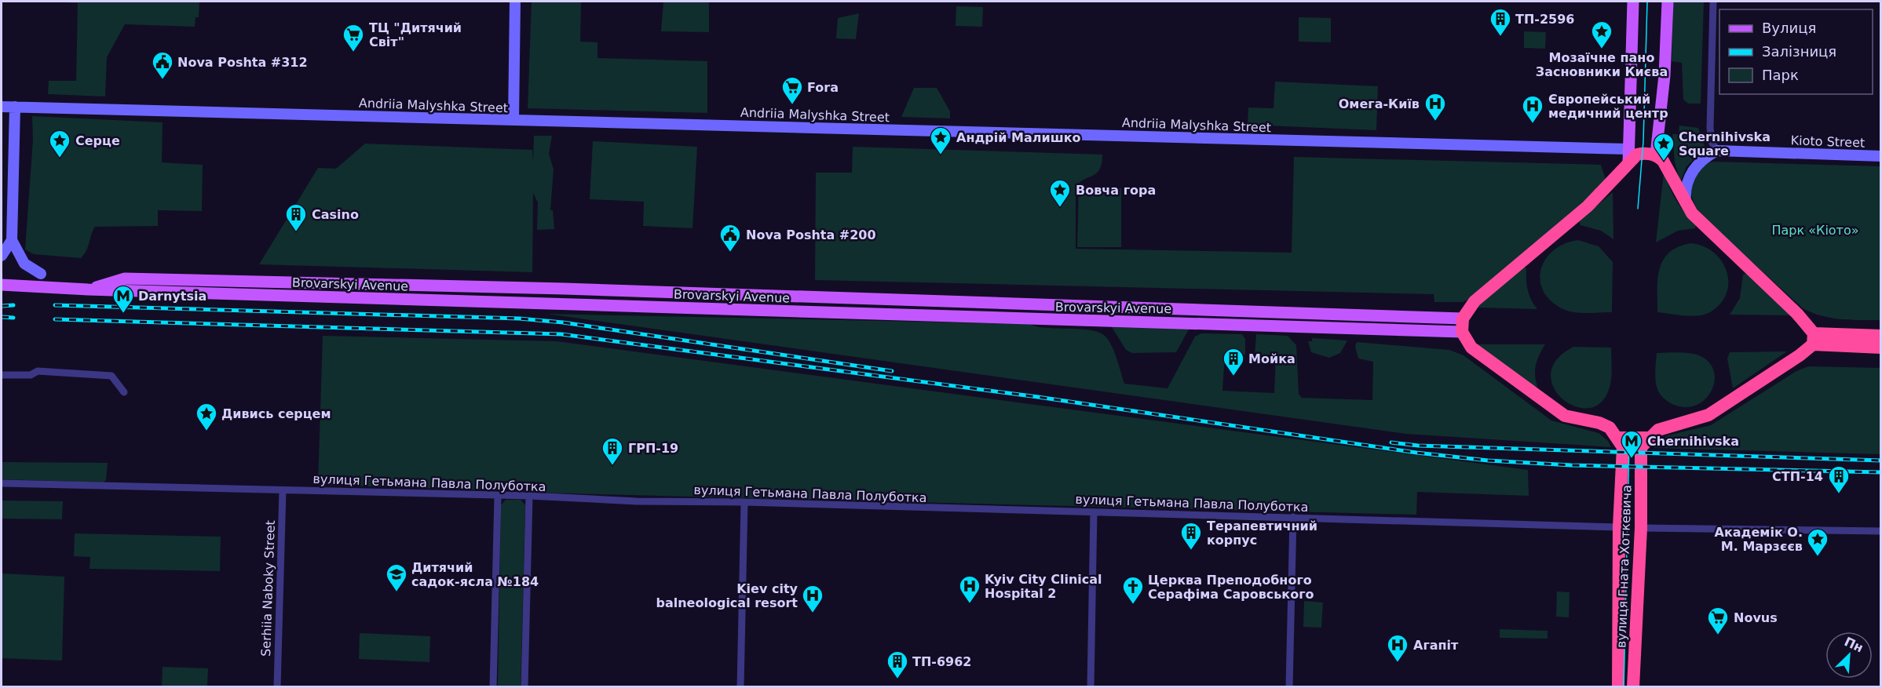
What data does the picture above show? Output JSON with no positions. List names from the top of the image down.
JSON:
{
  "streets": {
    "highway": ["вулиця Гната Хоткевича"],
    "main road": ["Brovarskyi Avenue"],
    "street": [
      "Andriia Malyshka Street",
      "Kioto Street",
      "вулиця Гетьмана Павла Полуботка",
      "Serhiia Naboky Street"
    ]
  },
  "crossings": [
    ["вулиця Гетьмана Павла Полуботка", "вулиця Гната Хоткевича"],
    ["вулиця Гетьмана Павла Полуботка", "Serhiia Naboky Street"]
  ],
  "parks": ["Парк «Кіото»"],
  "places": {
    "building": [
      "ТП-2596",
      "Casino",
      "Мойка",
      "ГРП-19",
      "СТП-14",
      "Терапевтичний корпус",
      "ТП-6962"
    ],
    "place": [
      "Мозаїчне пано Засновники Києва",
      "Андрій Малишко",
      "Серце",
      "Chernihivska Square",
      "Вовча гора",
      "Дивись серцем",
      "Академік О. М. Марзєєв"
    ],
    "supermarket": ["ТЦ \"Дитячий Світ\"", "Fora", "Novus"],
    "public building": ["Nova Poshta #312", "Nova Poshta #200"],
    "hospital": [
      "Омега-Київ",
      "Європейський медичний центр",
      "Kyiv City Clinical Hospital 2",
      "Kiev city balneological resort",
      "Агапіт"
    ],
    "metro station": ["Darnytsia", "Chernihivska"],
    "school or university": ["Дитячий садок-ясла №184"],
    "church": ["Церква Преподобного Серафіма Саровського"]
  },
  "legend": ["Вулиця", "Залізниця", "Парк"],
  "north": "top right"
}
